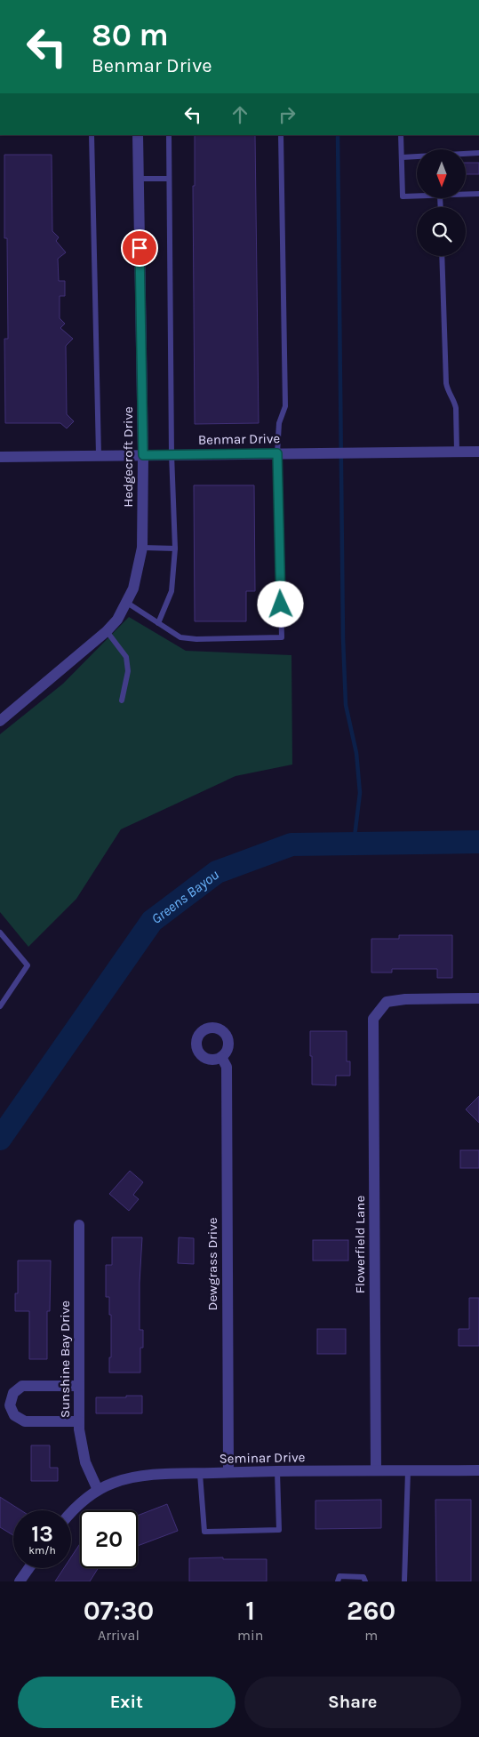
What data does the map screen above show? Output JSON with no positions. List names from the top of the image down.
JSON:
{
  "streets": {
    "street": [
      "Benmar Drive",
      "Hedgecroft Drive",
      "Flowerfield Lane",
      "Dewgrass Drive",
      "Sunshine Bay Drive",
      "Seminar Drive"
    ]
  },
  "crossings": [
    ["Benmar Drive", "Hedgecroft Drive"],
    ["Flowerfield Lane", "Seminar Drive"],
    ["Dewgrass Drive", "Seminar Drive"],
    ["Sunshine Bay Drive", "Seminar Drive"]
  ],
  "water": ["Greens Bayou"],
  "north": "bottom",
  "page": {
    "turn": ["80 m", "Benmar Drive"],
    "speed": "13 km/h",
    "limit": "20",
    "eta": [
      "07:30",
      "Arrival",
      "1",
      "min",
      "260",
      "m"
    ],
    "buttons": ["Exit", "Share"]
  }
}
